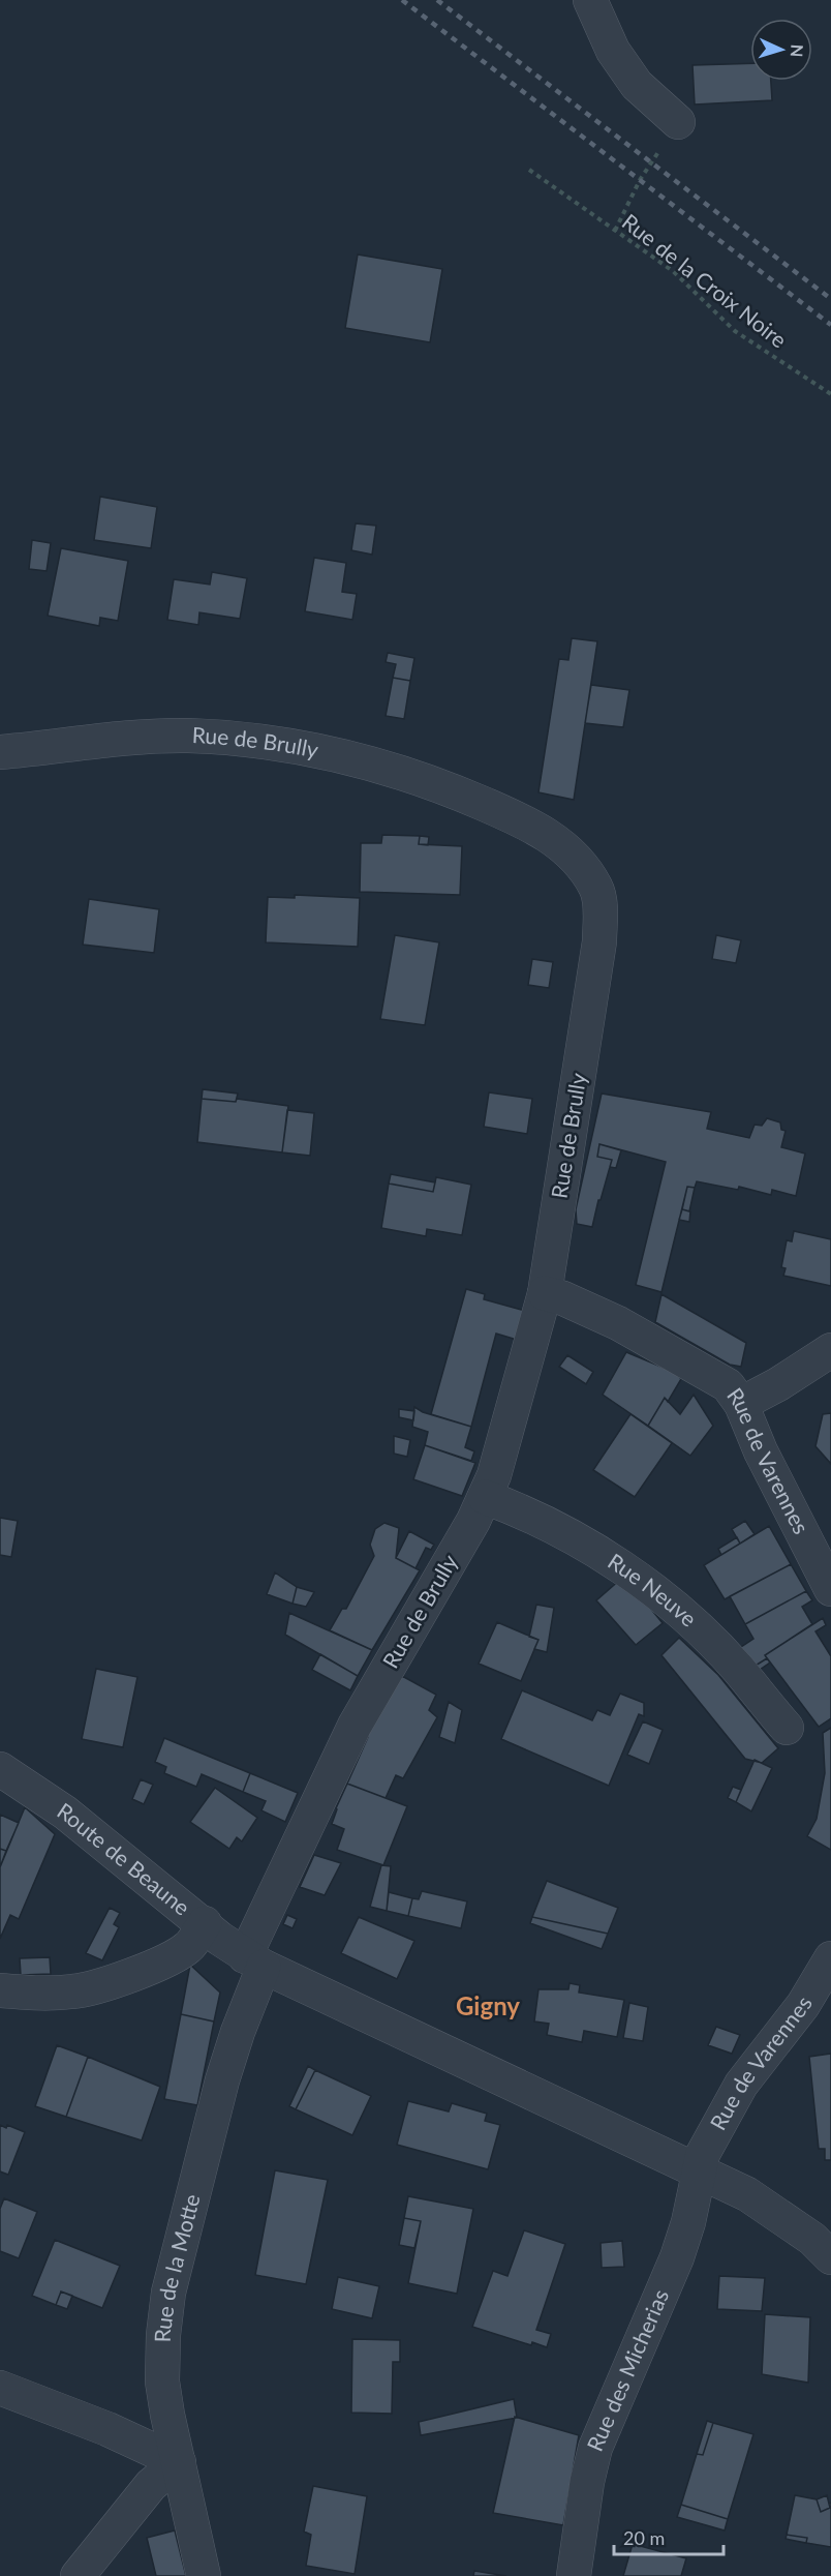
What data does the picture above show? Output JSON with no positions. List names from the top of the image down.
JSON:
{
  "streets": {
    "street": [
      "Rue de Brully",
      "Rue de Varennes",
      "Rue Neuve",
      "Route de Beaune",
      "Rue de la Motte",
      "Rue des Micherias"
    ],
    "path": ["Rue de la Croix Noire"]
  },
  "crossings": [
    ["Rue de Brully", "Rue de Varennes"],
    ["Rue de Brully", "Rue Neuve"],
    ["Rue de Brully", "Route de Beaune"],
    ["Rue de Brully", "Rue de la Motte"],
    ["Rue de Varennes", "Route de Beaune"],
    ["Rue de Varennes", "Rue des Micherias"],
    ["Route de Beaune", "Rue de la Motte"],
    ["Route de Beaune", "Rue des Micherias"]
  ],
  "districts": ["Gigny"],
  "scale_bar": "20 m",
  "north": "right"
}
